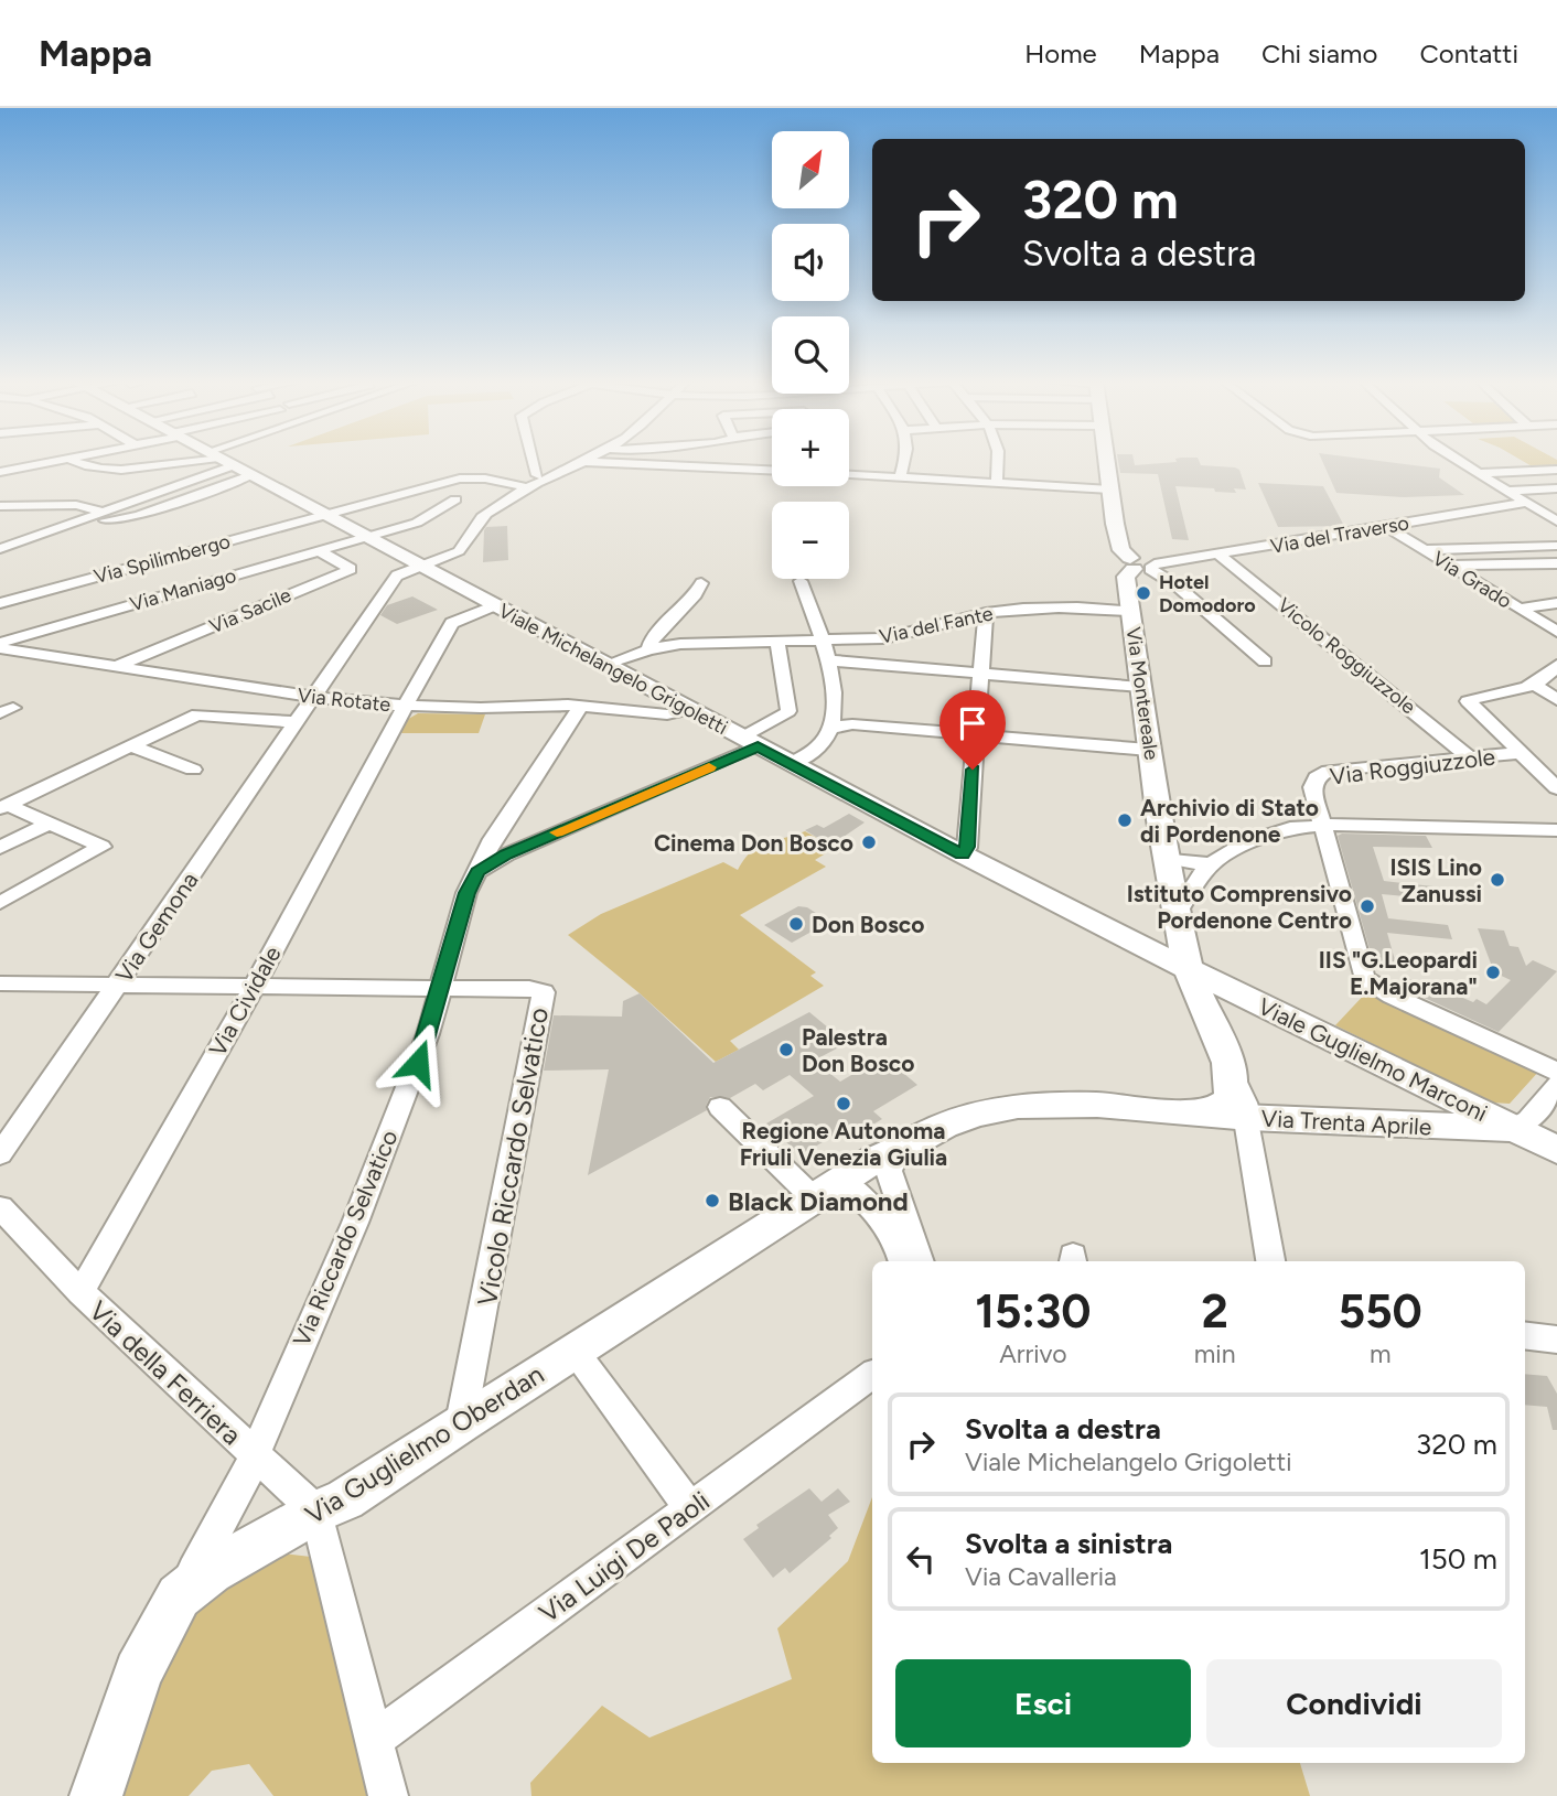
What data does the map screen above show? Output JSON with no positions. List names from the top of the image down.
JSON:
{
  "streets": {
    "main road": [
      "Viale Michelangelo Grigoletti",
      "Via Montereale",
      "Viale Guglielmo Marconi",
      "Via Trenta Aprile",
      "Via Guglielmo Oberdan"
    ],
    "street": [
      "Via del Traverso",
      "Via Spilimbergo",
      "Via Grado",
      "Via Maniago",
      "Via Sacile",
      "Via del Fante",
      "Vicolo Roggiuzzole",
      "Via Rotate",
      "Via Roggiuzzole",
      "Via Gemona",
      "Via Cividale",
      "Vicolo Riccardo Selvatico",
      "Via Riccardo Selvatico",
      "Via della Ferriera",
      "Via Luigi De Paoli"
    ]
  },
  "crossings": [
    ["Via del Traverso", "Via Grado"],
    ["Via del Traverso", "Vicolo Roggiuzzole"],
    ["Via del Traverso", "Via Montereale"],
    ["Via Spilimbergo", "Viale Michelangelo Grigoletti"],
    ["Via Spilimbergo", "Via Gemona"],
    ["Via Maniago", "Via Sacile"],
    ["Via Maniago", "Viale Michelangelo Grigoletti"],
    ["Via Sacile", "Via Rotate"],
    ["Via del Fante", "Viale Michelangelo Grigoletti"],
    ["Via del Fante", "Via Montereale"],
    ["Vicolo Roggiuzzole", "Via Roggiuzzole"],
    ["Viale Michelangelo Grigoletti", "Via Rotate"],
    ["Viale Michelangelo Grigoletti", "Via Gemona"],
    ["Viale Michelangelo Grigoletti", "Via Cividale"],
    ["Viale Michelangelo Grigoletti", "Viale Guglielmo Marconi"],
    ["Via Montereale", "Viale Guglielmo Marconi"],
    ["Via Rotate", "Via Gemona"],
    ["Via Rotate", "Via Cividale"],
    ["Via Rotate", "Via Riccardo Selvatico"],
    ["Via Cividale", "Via della Ferriera"],
    ["Viale Guglielmo Marconi", "Via Trenta Aprile"],
    ["Via Trenta Aprile", "Via Guglielmo Oberdan"],
    ["Vicolo Riccardo Selvatico", "Via Riccardo Selvatico"],
    ["Vicolo Riccardo Selvatico", "Via Guglielmo Oberdan"],
    ["Via Riccardo Selvatico", "Via della Ferriera"],
    ["Via della Ferriera", "Via Guglielmo Oberdan"]
  ],
  "places": [
    "Hotel Domodoro",
    "Archivio di Stato di Pordenone",
    "Cinema Don Bosco",
    "ISIS Lino Zanussi",
    "Istituto Comprensivo Pordenone Centro",
    "Don Bosco",
    "IIS \"G.Leopardi E.Majorana\"",
    "Palestra Don Bosco",
    "Regione Autonoma Friuli Venezia Giulia",
    "Black Diamond"
  ],
  "north": "top right",
  "page": {
    "header": "Mappa",
    "nav": [
      "Home",
      "Mappa",
      "Chi siamo",
      "Contatti"
    ],
    "map_buttons": ["+", "−"],
    "turn": ["320 m", "Svolta a destra"],
    "eta": [
      "15:30",
      "Arrivo",
      "2",
      "min",
      "550",
      "m"
    ],
    "list": [
      {
        "name": "Svolta a destra",
        "note": "Viale Michelangelo Grigoletti",
        "value": "320 m"
      },
      {
        "name": "Svolta a sinistra",
        "note": "Via Cavalleria",
        "value": "150 m"
      }
    ],
    "buttons": ["Esci", "Condividi"]
  }
}
